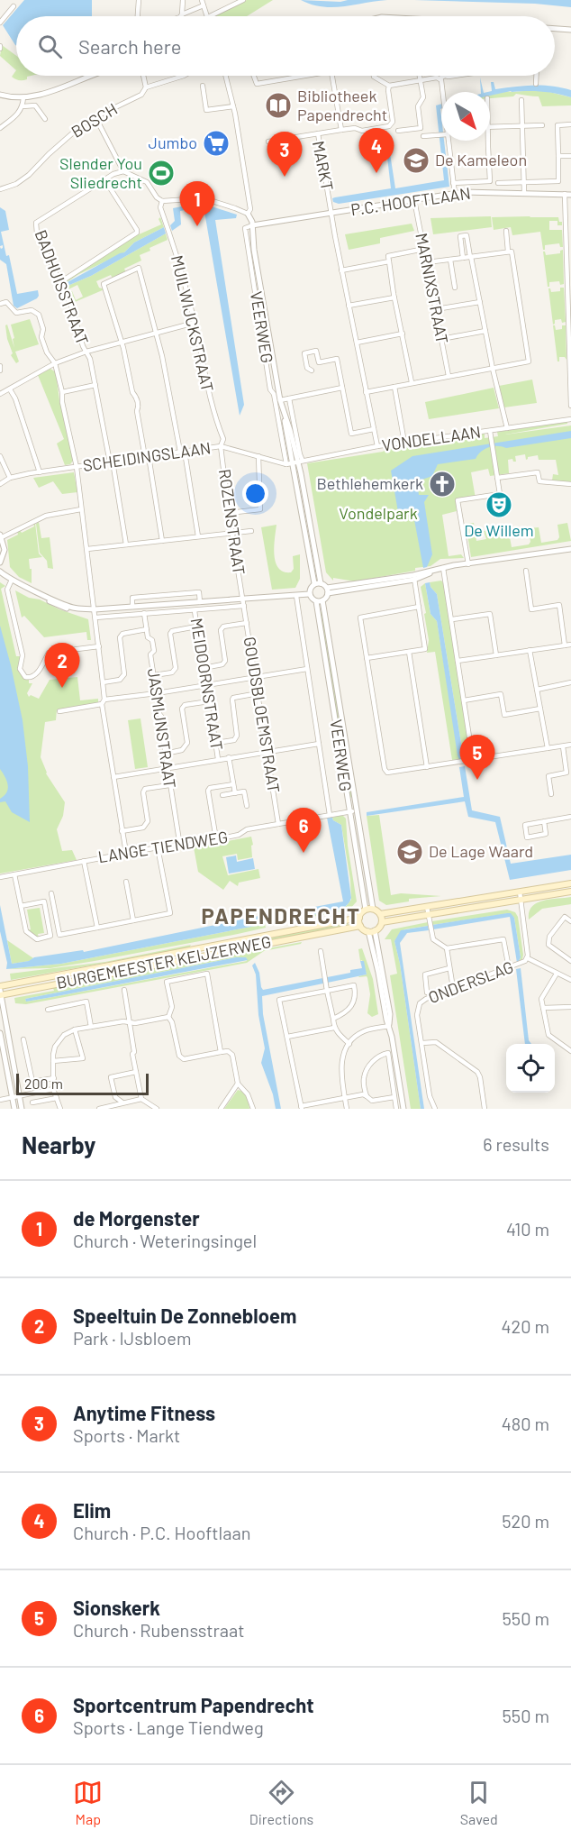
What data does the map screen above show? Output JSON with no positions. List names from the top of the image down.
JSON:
{
  "streets": {
    "main road": ["BURGEMEESTER KEIJZERWEG"],
    "street": [
      "BOSCH",
      "MARKT",
      "P.C. HOOFTLAAN",
      "BADHUISSTRAAT",
      "MARNIXSTRAAT",
      "MUILWIJCKSTRAAT",
      "VEERWEG",
      "VONDELLAAN",
      "SCHEIDINGSLAAN",
      "ROZENSTRAAT",
      "MEIDOORNSTRAAT",
      "GOUDSBLOEMSTRAAT",
      "JASMIJNSTRAAT",
      "LANGE TIENDWEG",
      "ONDERSLAG"
    ]
  },
  "crossings": [
    ["MARKT", "P.C. HOOFTLAAN"],
    ["MARKT", "VONDELLAAN"],
    ["P.C. HOOFTLAAN", "MARNIXSTRAAT"],
    ["P.C. HOOFTLAAN", "VEERWEG"],
    ["BADHUISSTRAAT", "SCHEIDINGSLAAN"],
    ["MUILWIJCKSTRAAT", "SCHEIDINGSLAAN"],
    ["MUILWIJCKSTRAAT", "ROZENSTRAAT"],
    ["VEERWEG", "VONDELLAAN"],
    ["VEERWEG", "SCHEIDINGSLAAN"],
    ["VEERWEG", "LANGE TIENDWEG"],
    ["VEERWEG", "BURGEMEESTER KEIJZERWEG"],
    ["VONDELLAAN", "SCHEIDINGSLAAN"],
    ["SCHEIDINGSLAAN", "ROZENSTRAAT"],
    ["ROZENSTRAAT", "GOUDSBLOEMSTRAAT"],
    ["GOUDSBLOEMSTRAAT", "LANGE TIENDWEG"],
    ["JASMIJNSTRAAT", "LANGE TIENDWEG"]
  ],
  "districts": ["PAPENDRECHT"],
  "parks": ["Vondelpark"],
  "places": {
    "library": ["Bibliotheek Papendrecht"],
    "supermarket": ["Jumbo"],
    "school or university": ["De Kameleon", "De Lage Waard"],
    "sports": ["Slender You Sliedrecht"],
    "church": ["Bethlehemkerk"],
    "theatre": ["De Willem"]
  },
  "scale_bar": "200 m",
  "north": "bottom right",
  "page": {
    "search": "Search here",
    "pins": [
      "4",
      "3",
      "1",
      "2",
      "5",
      "6"
    ],
    "scale": "200 m",
    "heading": ["Nearby", "6 results"],
    "list": [
      {
        "mark": "1",
        "name": "de Morgenster",
        "note": "Church · Weteringsingel",
        "value": "410 m"
      },
      {
        "mark": "2",
        "name": "Speeltuin De Zonnebloem",
        "note": "Park · IJsbloem",
        "value": "420 m"
      },
      {
        "mark": "3",
        "name": "Anytime Fitness",
        "note": "Sports · Markt",
        "value": "480 m"
      },
      {
        "mark": "4",
        "name": "Elim",
        "note": "Church · P.C. Hooftlaan",
        "value": "520 m"
      },
      {
        "mark": "5",
        "name": "Sionskerk",
        "note": "Church · Rubensstraat",
        "value": "550 m"
      },
      {
        "mark": "6",
        "name": "Sportcentrum Papendrecht",
        "note": "Sports · Lange Tiendweg",
        "value": "550 m"
      }
    ],
    "nav": ["Map", "Directions", "Saved"]
  }
}
